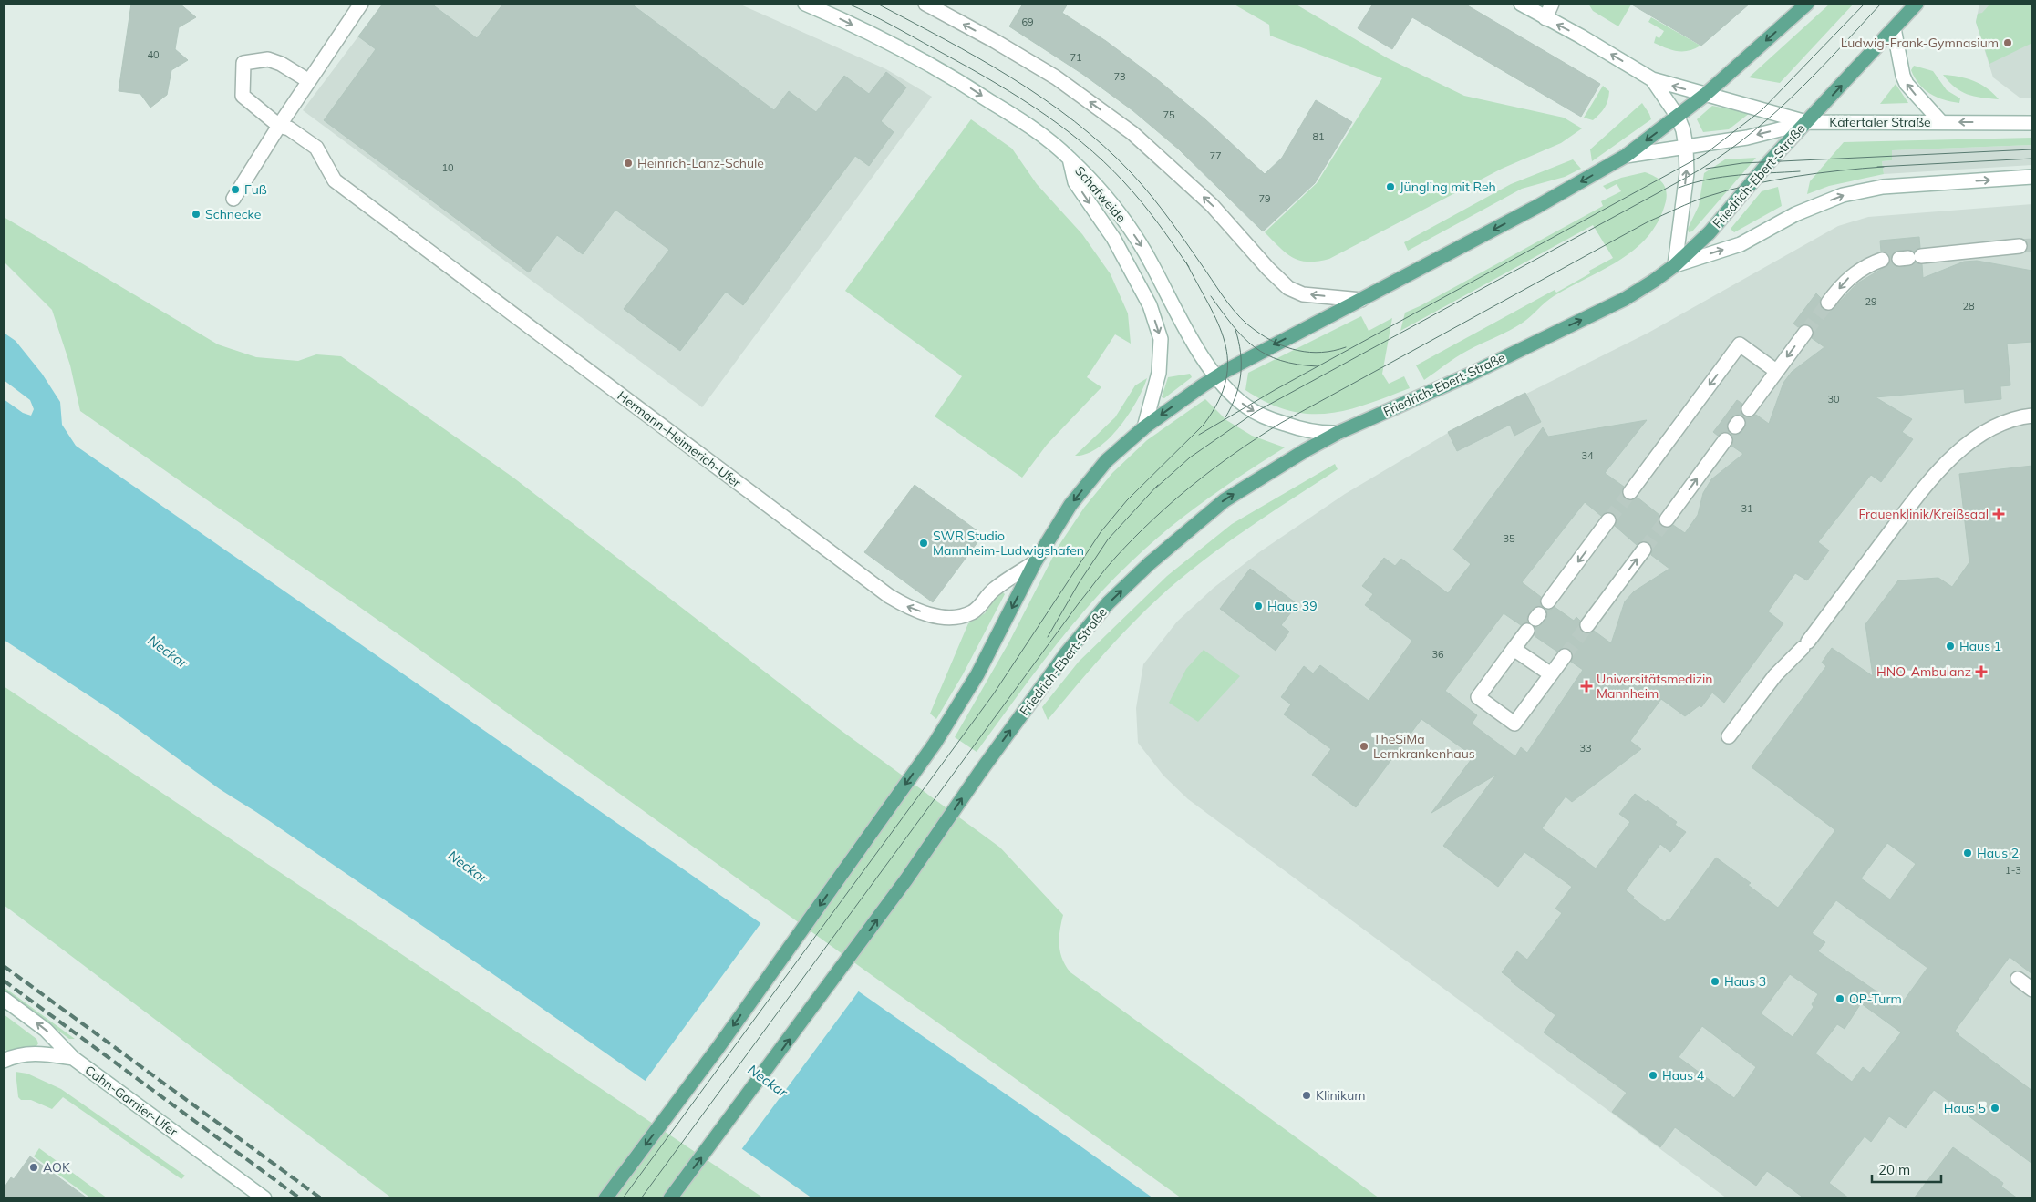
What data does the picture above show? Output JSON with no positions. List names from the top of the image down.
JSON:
{
  "streets": {
    "main road": ["Friedrich-Ebert-Straße"],
    "street": [
      "Käfertaler Straße",
      "Schafweide",
      "Hermann-Heimerich-Ufer",
      "Cahn-Garnier-Ufer"
    ]
  },
  "crossings": [
    ["Käfertaler Straße", "Friedrich-Ebert-Straße"],
    ["Friedrich-Ebert-Straße", "Schafweide"]
  ],
  "one_way": ["Hermann-Heimerich-Ufer"],
  "water": ["Neckar"],
  "places": {
    "other": [
      "Ludwig-Frank-Gymnasium",
      "Heinrich-Lanz-Schule",
      "Jüngling mit Reh",
      "Fuß",
      "Schnecke",
      "SWR Studio Mannheim-Ludwigshafen",
      "Haus 39",
      "Haus 1",
      "TheSiMa Lernkrankenhaus",
      "Haus 2",
      "Haus 3",
      "OP-Turm",
      "Haus 4",
      "Klinikum",
      "Haus 5",
      "AOK"
    ],
    "health": ["Frauenklinik/Kreißsaal", "HNO-Ambulanz", "Universitätsmedizin Mannheim"]
  },
  "house_numbers": [
    "69",
    "40",
    "71",
    "73",
    "75",
    "81",
    "77",
    "10",
    "79",
    "29",
    "28",
    "30",
    "34",
    "31",
    "35",
    "36",
    "33",
    "1-3"
  ],
  "scale_bar": "20 m"
}
